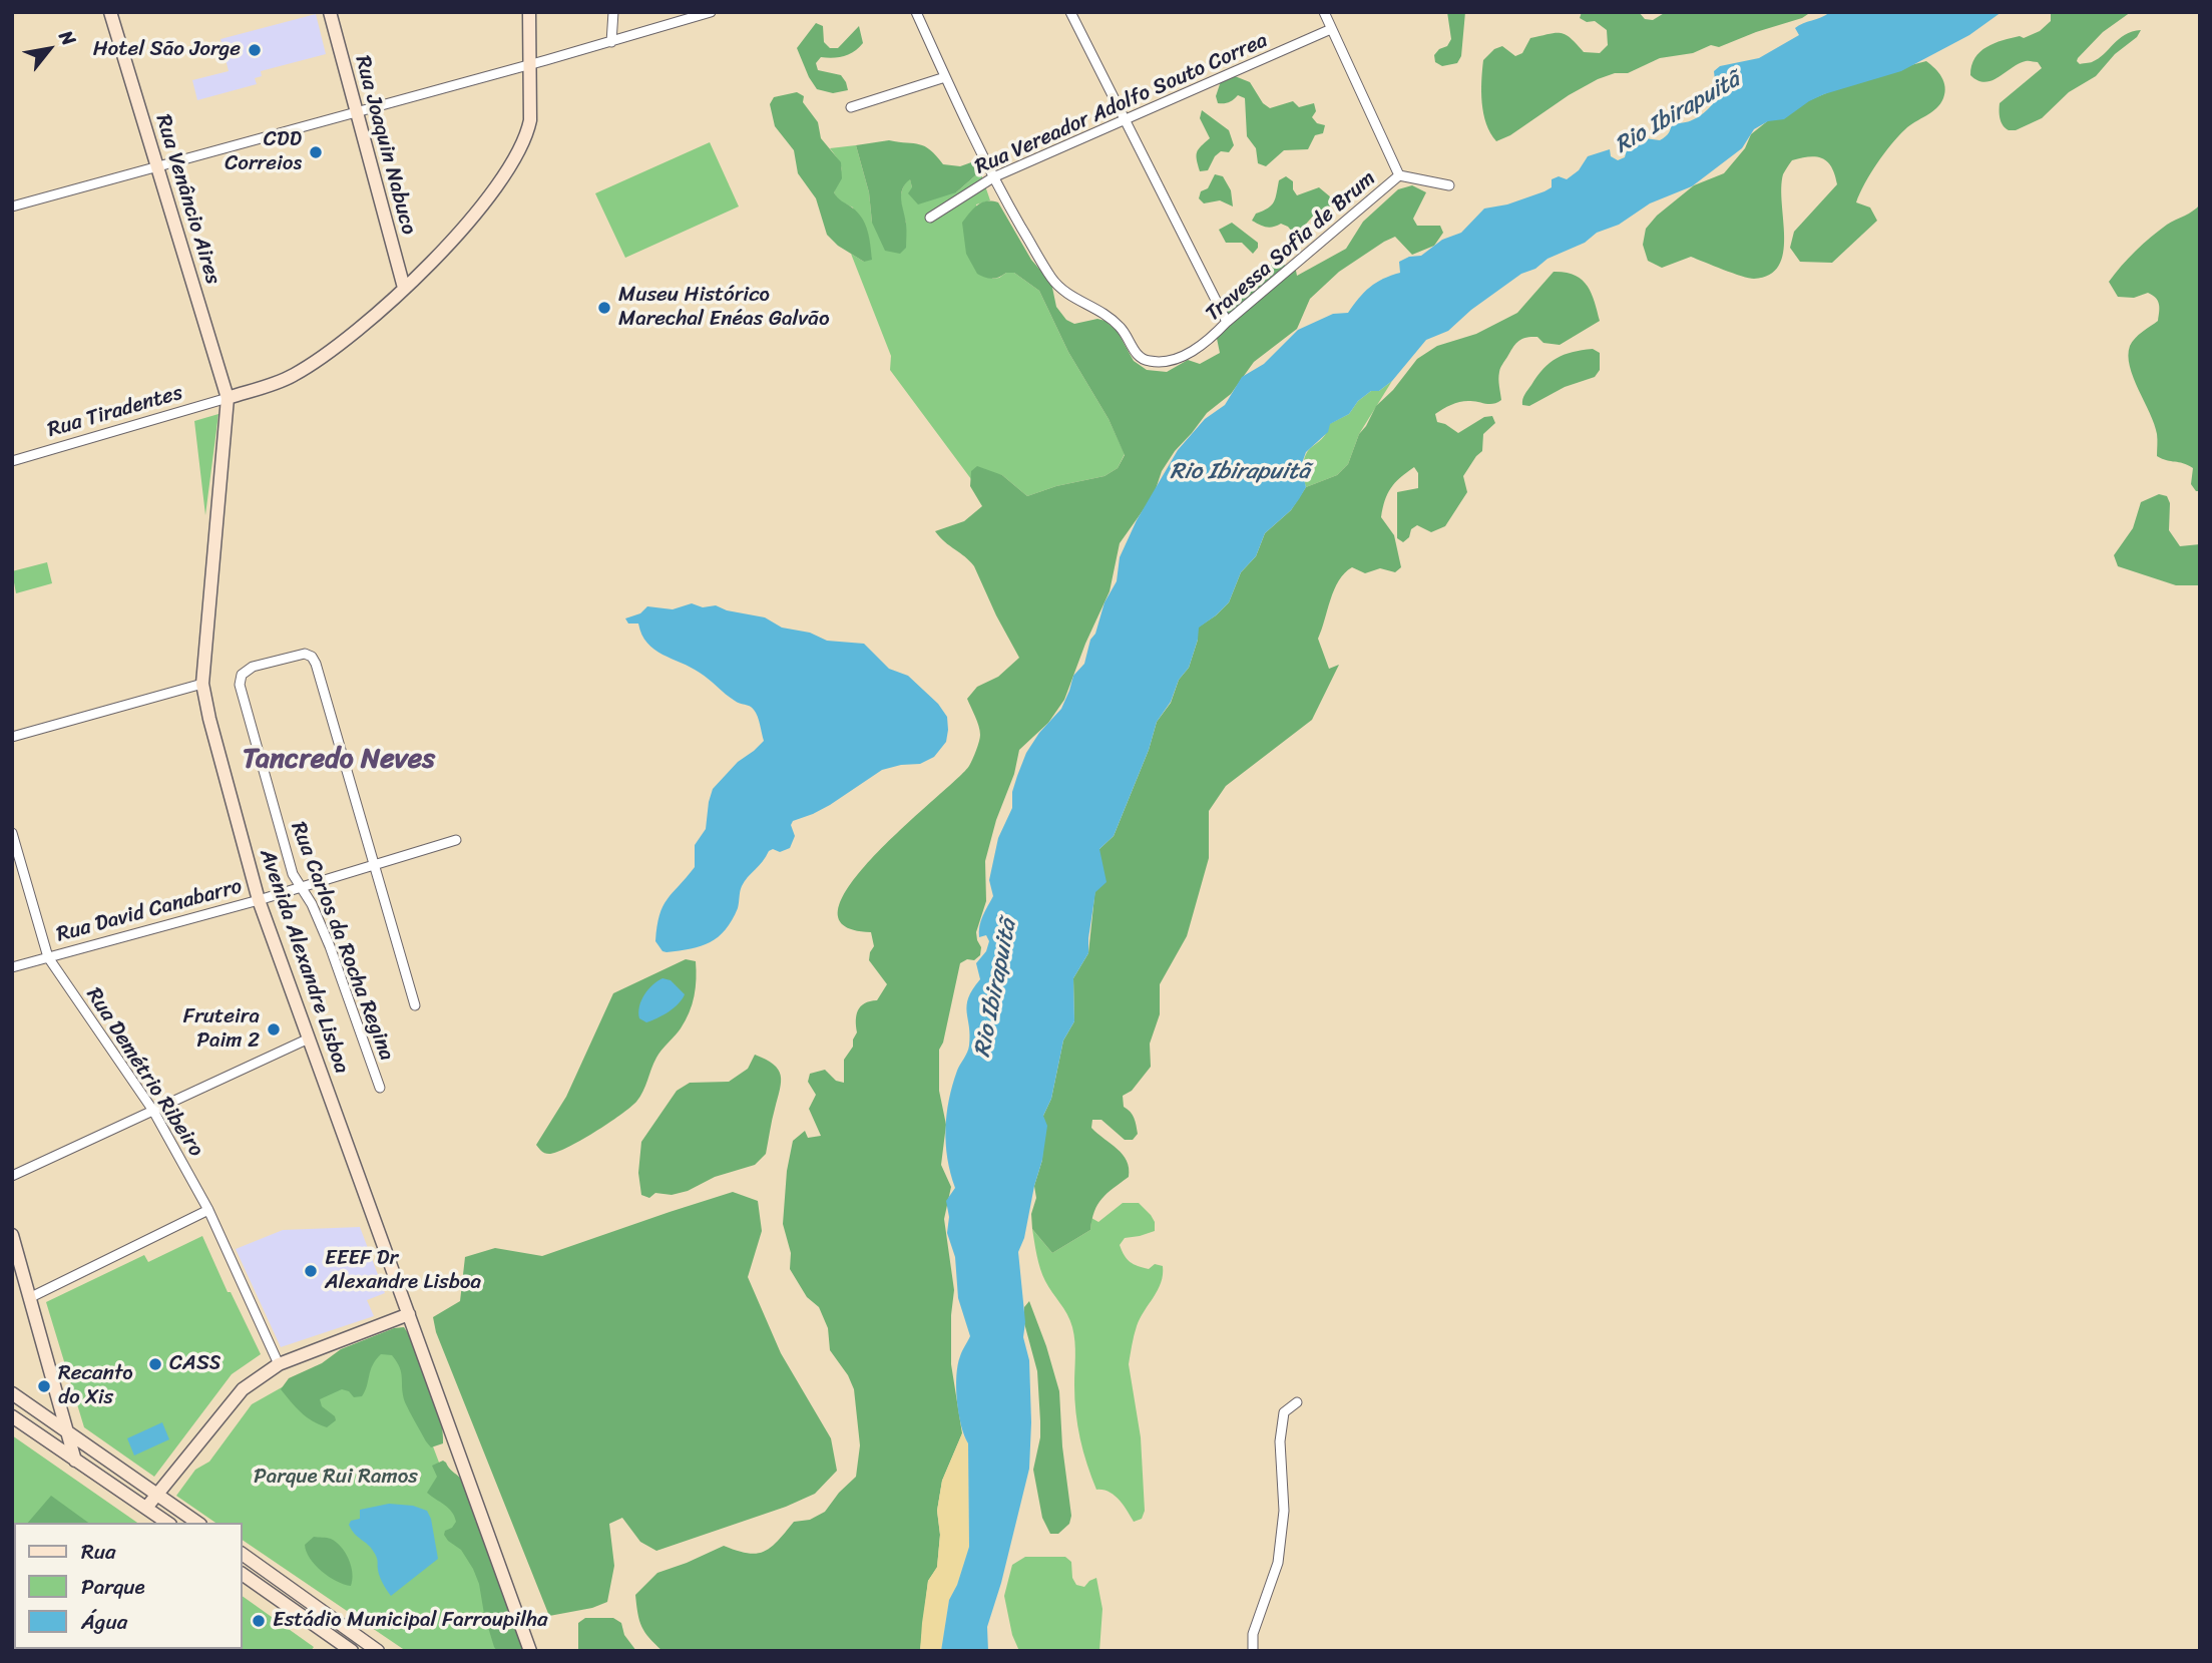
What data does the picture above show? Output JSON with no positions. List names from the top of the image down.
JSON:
{
  "streets": {
    "street": [
      "Rua Vereador Adolfo Souto Correa",
      "Rua Joaquin Nabuco",
      "Rua Venâncio Aires",
      "Travessa Sofia de Brum",
      "Rua Tiradentes",
      "Rua David Canabarro",
      "Rua Carlos da Rocha Regina",
      "Avenida Alexandre Lisboa",
      "Rua Demétrio Ribeiro"
    ]
  },
  "crossings": [
    ["Rua Vereador Adolfo Souto Correa", "Travessa Sofia de Brum"],
    ["Rua Venâncio Aires", "Rua Tiradentes"],
    ["Rua Venâncio Aires", "Avenida Alexandre Lisboa"],
    ["Rua Tiradentes", "Avenida Alexandre Lisboa"],
    ["Rua David Canabarro", "Rua Carlos da Rocha Regina"],
    ["Rua David Canabarro", "Avenida Alexandre Lisboa"],
    ["Rua David Canabarro", "Rua Demétrio Ribeiro"]
  ],
  "districts": ["Tancredo Neves"],
  "water": ["Rio Ibirapuitã"],
  "parks": ["Parque Rui Ramos"],
  "places": [
    "Hotel São Jorge",
    "CDD Correios",
    "Museu Histórico Marechal Enéas Galvão",
    "Fruteira Paim 2",
    "EEEF Dr Alexandre Lisboa",
    "CASS",
    "Recanto do Xis",
    "Estádio Municipal Farroupilha"
  ],
  "legend": ["Rua", "Parque", "Água"],
  "north": "top right"
}
